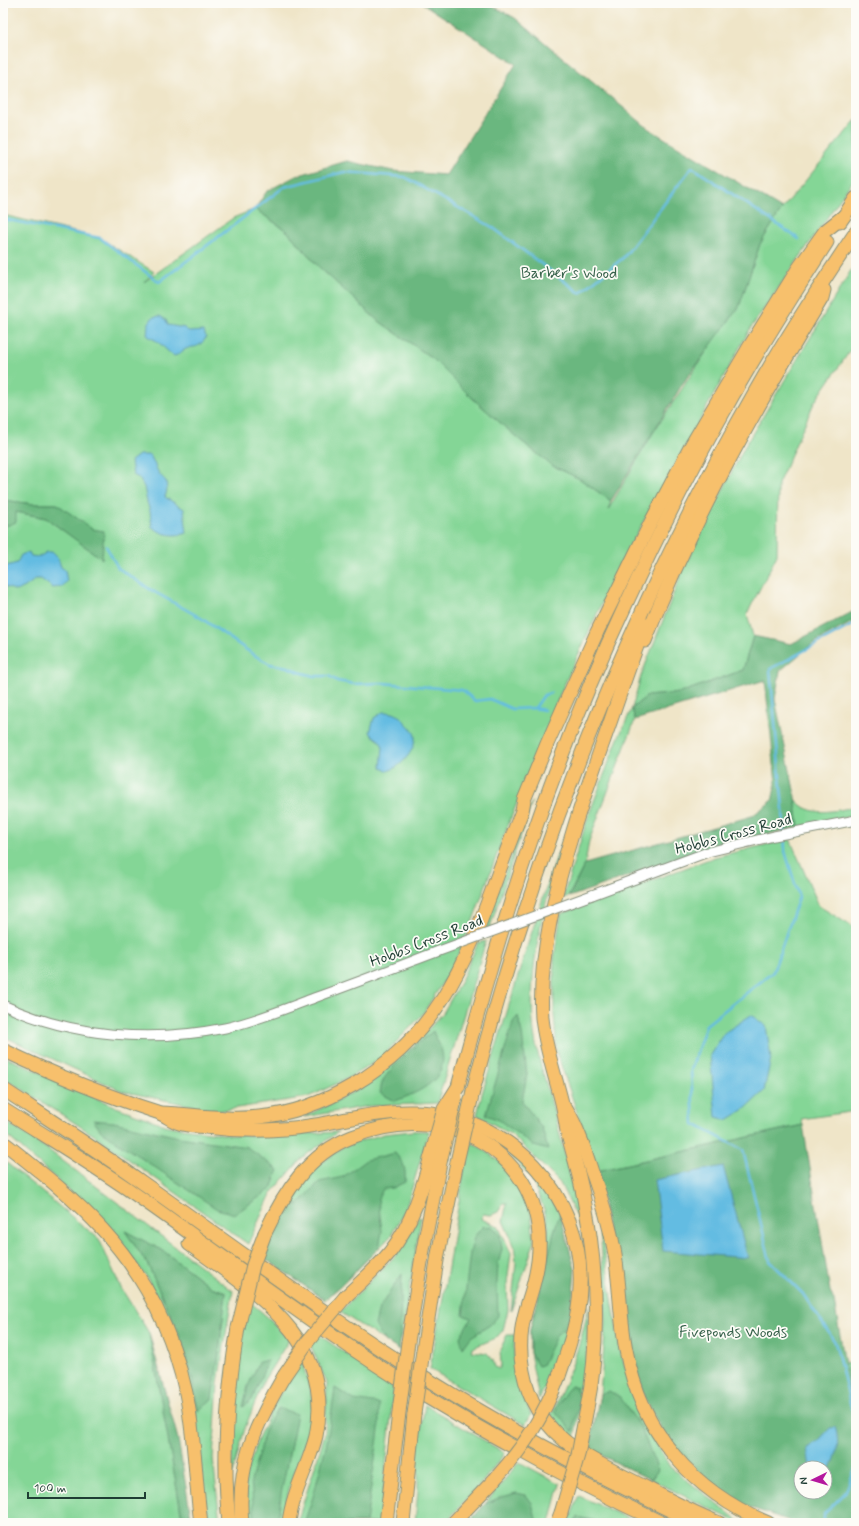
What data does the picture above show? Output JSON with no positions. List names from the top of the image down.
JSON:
{
  "streets": {
    "street": ["Hobbs Cross Road"]
  },
  "parks": ["Barber's Wood", "Fiveponds Woods"],
  "scale_bar": "100 m",
  "north": "left"
}
